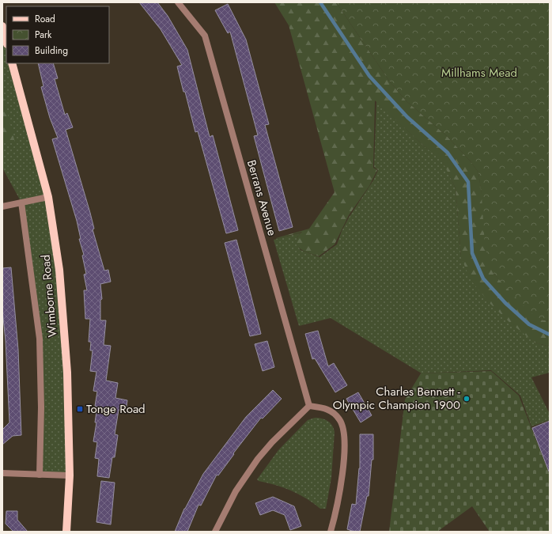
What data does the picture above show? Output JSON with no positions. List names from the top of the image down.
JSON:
{
  "streets": {
    "main road": ["Wimborne Road"],
    "street": ["Berrans Avenue"]
  },
  "parks": ["Millhams Mead"],
  "places": {
    "other": ["Charles Bennett - Olympic Champion 1900"],
    "transit": ["Tonge Road"]
  },
  "legend": ["Road", "Park", "Building"]
}
